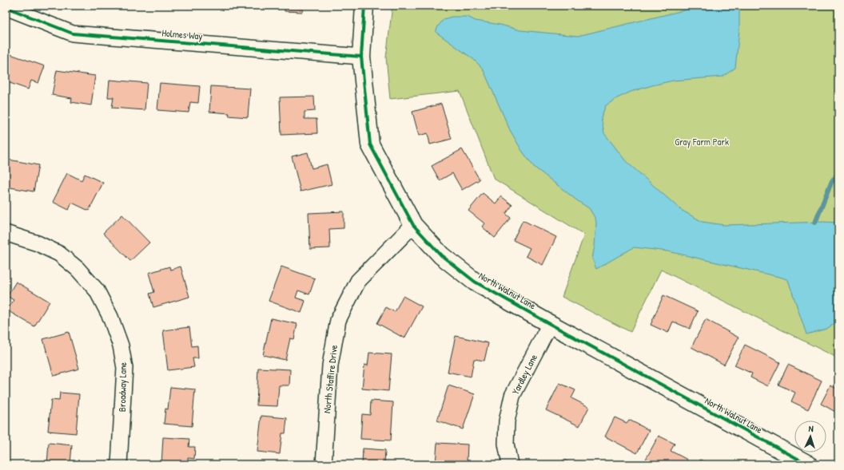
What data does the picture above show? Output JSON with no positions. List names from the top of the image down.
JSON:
{
  "streets": {
    "street": [
      "Holmes Way",
      "North Walnut Lane",
      "Yardley Lane",
      "North Staffire Drive",
      "Broadway Lane"
    ]
  },
  "crossings": [
    ["Holmes Way", "North Walnut Lane"],
    ["North Walnut Lane", "Yardley Lane"],
    ["North Walnut Lane", "North Staffire Drive"]
  ],
  "parks": ["Gray Farm Park"],
  "north": "top"
}
